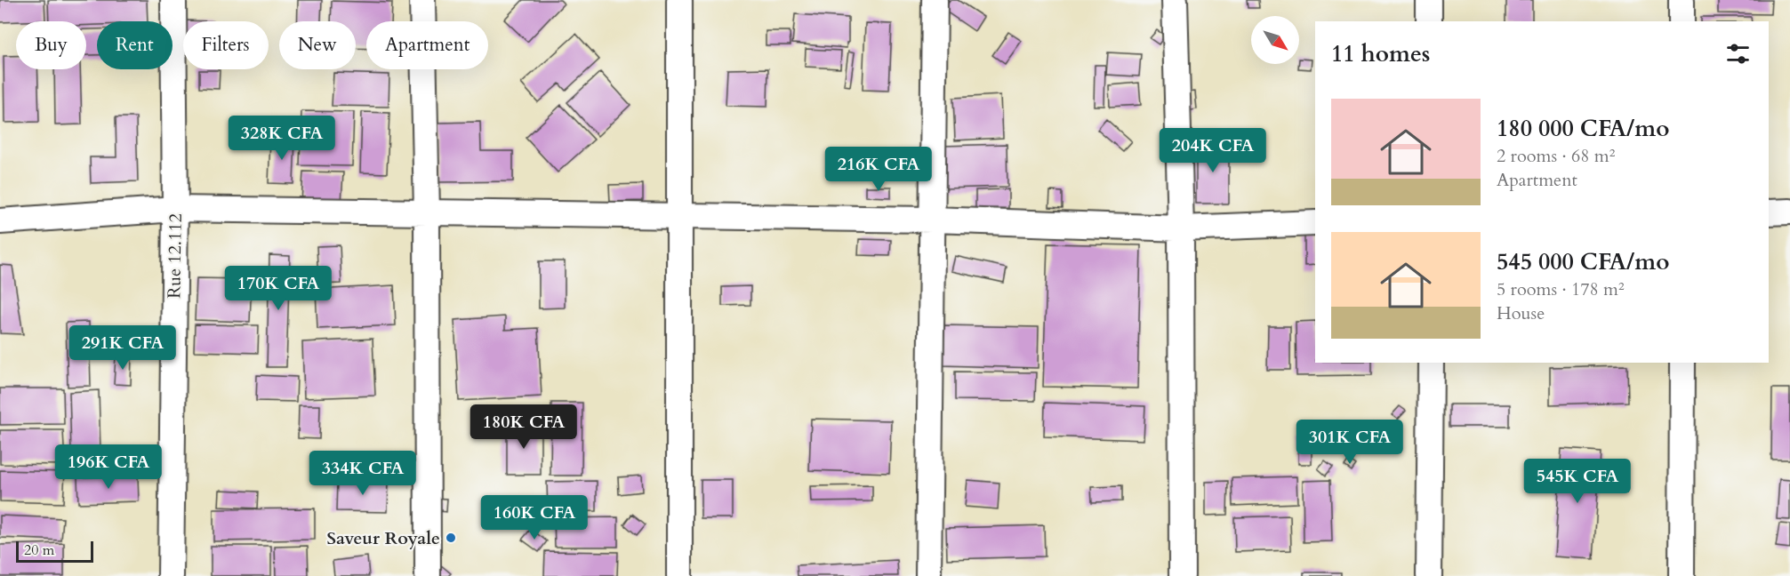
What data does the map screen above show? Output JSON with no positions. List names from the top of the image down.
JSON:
{
  "streets": {
    "street": ["Rue 12.112"]
  },
  "places": ["Saveur Royale"],
  "scale_bar": "20 m",
  "north": "bottom right",
  "page": {
    "chip": [
      "Buy",
      "Rent",
      "Filters",
      "New",
      "Apartment"
    ],
    "heading": "11 homes",
    "list": [
      {
        "name": "180 000 CFA/mo",
        "note": "2 rooms · 68 m² · Apartment"
      },
      {
        "name": "545 000 CFA/mo",
        "note": "5 rooms · 178 m² · House"
      }
    ],
    "price": [
      "328K CFA",
      "204K CFA",
      "216K CFA",
      "170K CFA",
      "291K CFA",
      "180K CFA",
      "301K CFA",
      "196K CFA",
      "334K CFA",
      "545K CFA",
      "160K CFA"
    ],
    "scale": "20 m"
  }
}
